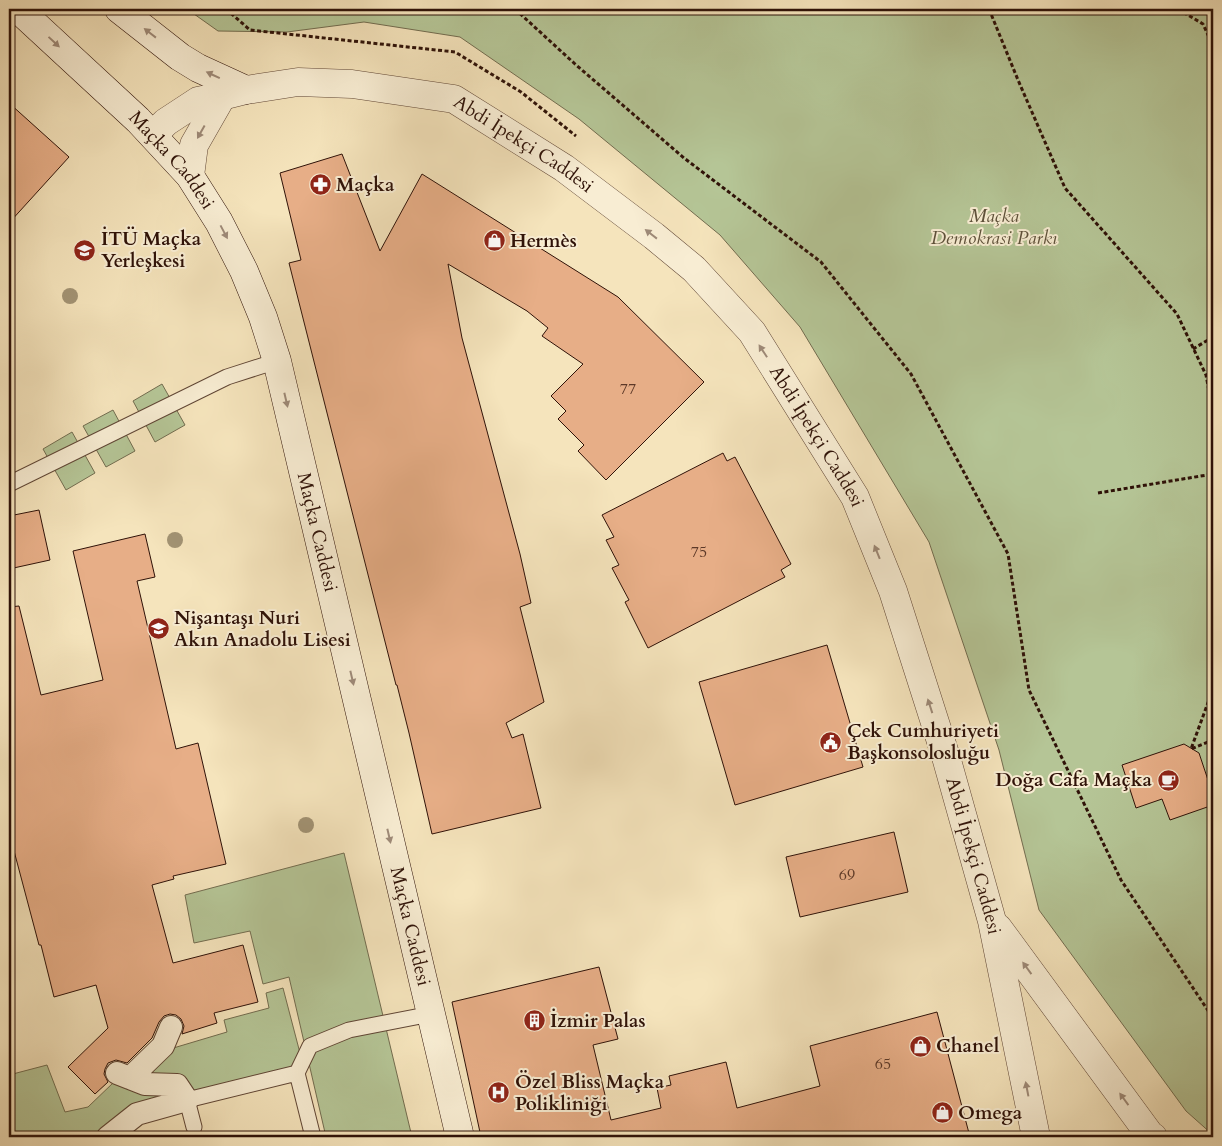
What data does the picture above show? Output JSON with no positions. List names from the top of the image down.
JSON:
{
  "streets": {
    "street": ["Abdi İpekçi Caddesi", "Maçka Caddesi"]
  },
  "crossings": [
    ["Abdi İpekçi Caddesi", "Maçka Caddesi"]
  ],
  "one_way": ["Abdi İpekçi Caddesi", "Maçka Caddesi"],
  "parks": ["Maçka Demokrasi Parkı"],
  "places": {
    "pharmacy": ["Maçka"],
    "shop": ["Hermès", "Chanel", "Omega"],
    "school or university": ["İTÜ Maçka Yerleşkesi", "Nişantaşı Nuri Akın Anadolu Lisesi"],
    "public building": ["Çek Cumhuriyeti Başkonsolosluğu"],
    "cafe": ["Doğa Cafa Maçka"],
    "building": ["İzmir Palas"],
    "hospital": ["Özel Bliss Maçka Polikliniği"]
  },
  "house_numbers": [
    "77",
    "75",
    "69",
    "65"
  ]
}
